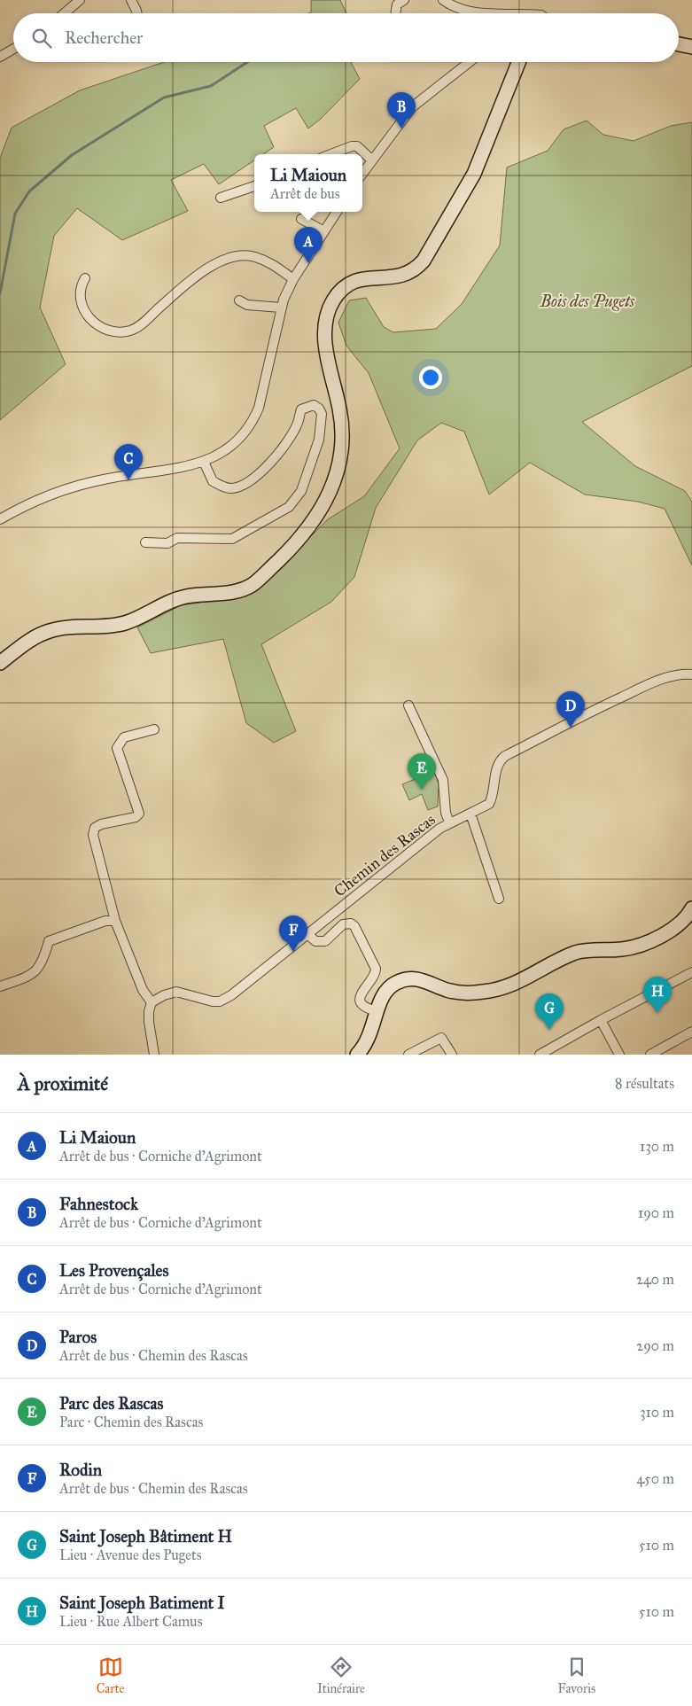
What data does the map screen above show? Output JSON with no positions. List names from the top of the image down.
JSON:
{
  "streets": {
    "street": ["Chemin des Rascas"]
  },
  "parks": ["Bois des Pugets"],
  "page": {
    "search": "Rechercher",
    "pins": [
      "B",
      "A",
      "C",
      "D",
      "E",
      "F",
      "H",
      "G"
    ],
    "popup": ["Li Maioun", "Arrêt de bus"],
    "heading": ["À proximité", "8 résultats"],
    "list": [
      {
        "mark": "A",
        "name": "Li Maioun",
        "note": "Arrêt de bus · Corniche d'Agrimont",
        "value": "130 m"
      },
      {
        "mark": "B",
        "name": "Fahnestock",
        "note": "Arrêt de bus · Corniche d'Agrimont",
        "value": "190 m"
      },
      {
        "mark": "C",
        "name": "Les Provençales",
        "note": "Arrêt de bus · Corniche d'Agrimont",
        "value": "240 m"
      },
      {
        "mark": "D",
        "name": "Paros",
        "note": "Arrêt de bus · Chemin des Rascas",
        "value": "290 m"
      },
      {
        "mark": "E",
        "name": "Parc des Rascas",
        "note": "Parc · Chemin des Rascas",
        "value": "310 m"
      },
      {
        "mark": "F",
        "name": "Rodin",
        "note": "Arrêt de bus · Chemin des Rascas",
        "value": "450 m"
      },
      {
        "mark": "G",
        "name": "Saint Joseph Bâtiment H",
        "note": "Lieu · Avenue des Pugets",
        "value": "510 m"
      },
      {
        "mark": "H",
        "name": "Saint Joseph Batiment I",
        "note": "Lieu · Rue Albert Camus",
        "value": "510 m"
      }
    ],
    "nav": ["Carte", "Itinéraire", "Favoris"]
  }
}
